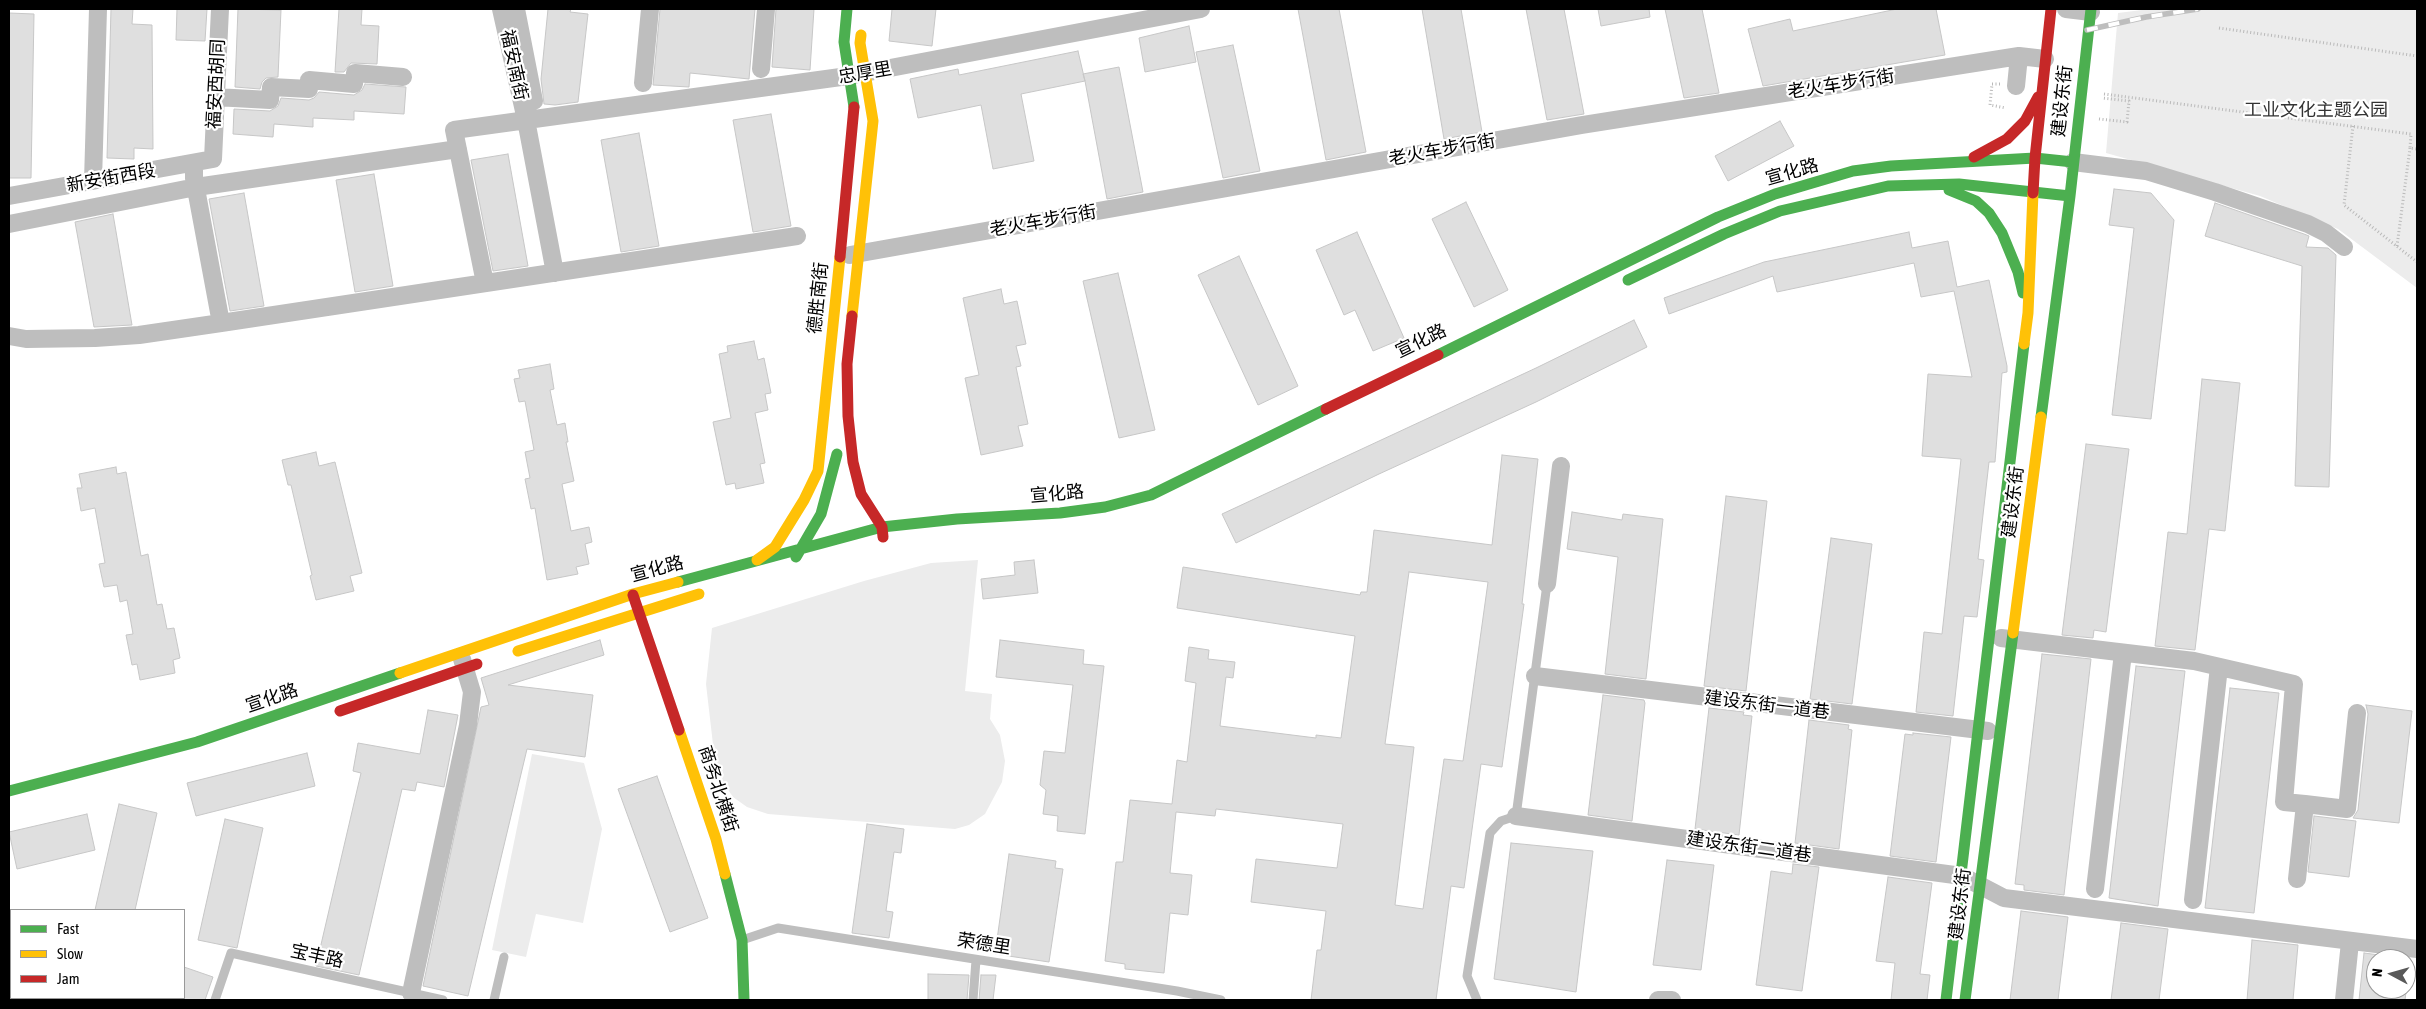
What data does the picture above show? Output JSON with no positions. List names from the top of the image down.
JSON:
{
  "streets": {
    "main road": [
      "建设东街",
      "宣化路",
      "德胜南街",
      "商务北横街"
    ],
    "street": [
      "福安南街",
      "忠厚里",
      "福安西胡同",
      "老火车步行街",
      "新安街西段",
      "建设东街一道巷",
      "建设东街二道巷"
    ],
    "lane": ["荣德里", "宝丰路"]
  },
  "crossings": [
    ["福安南街", "忠厚里"],
    ["忠厚里", "德胜南街"],
    ["福安西胡同", "新安街西段"],
    ["老火车步行街", "建设东街"],
    ["老火车步行街", "德胜南街"],
    ["建设东街", "宣化路"],
    ["建设东街", "建设东街一道巷"],
    ["建设东街", "建设东街二道巷"],
    ["宣化路", "德胜南街"],
    ["宣化路", "商务北横街"],
    ["商务北横街", "荣德里"]
  ],
  "parks": ["工业文化主题公园"],
  "legend": ["Fast", "Slow", "Jam"],
  "north": "left"
}
